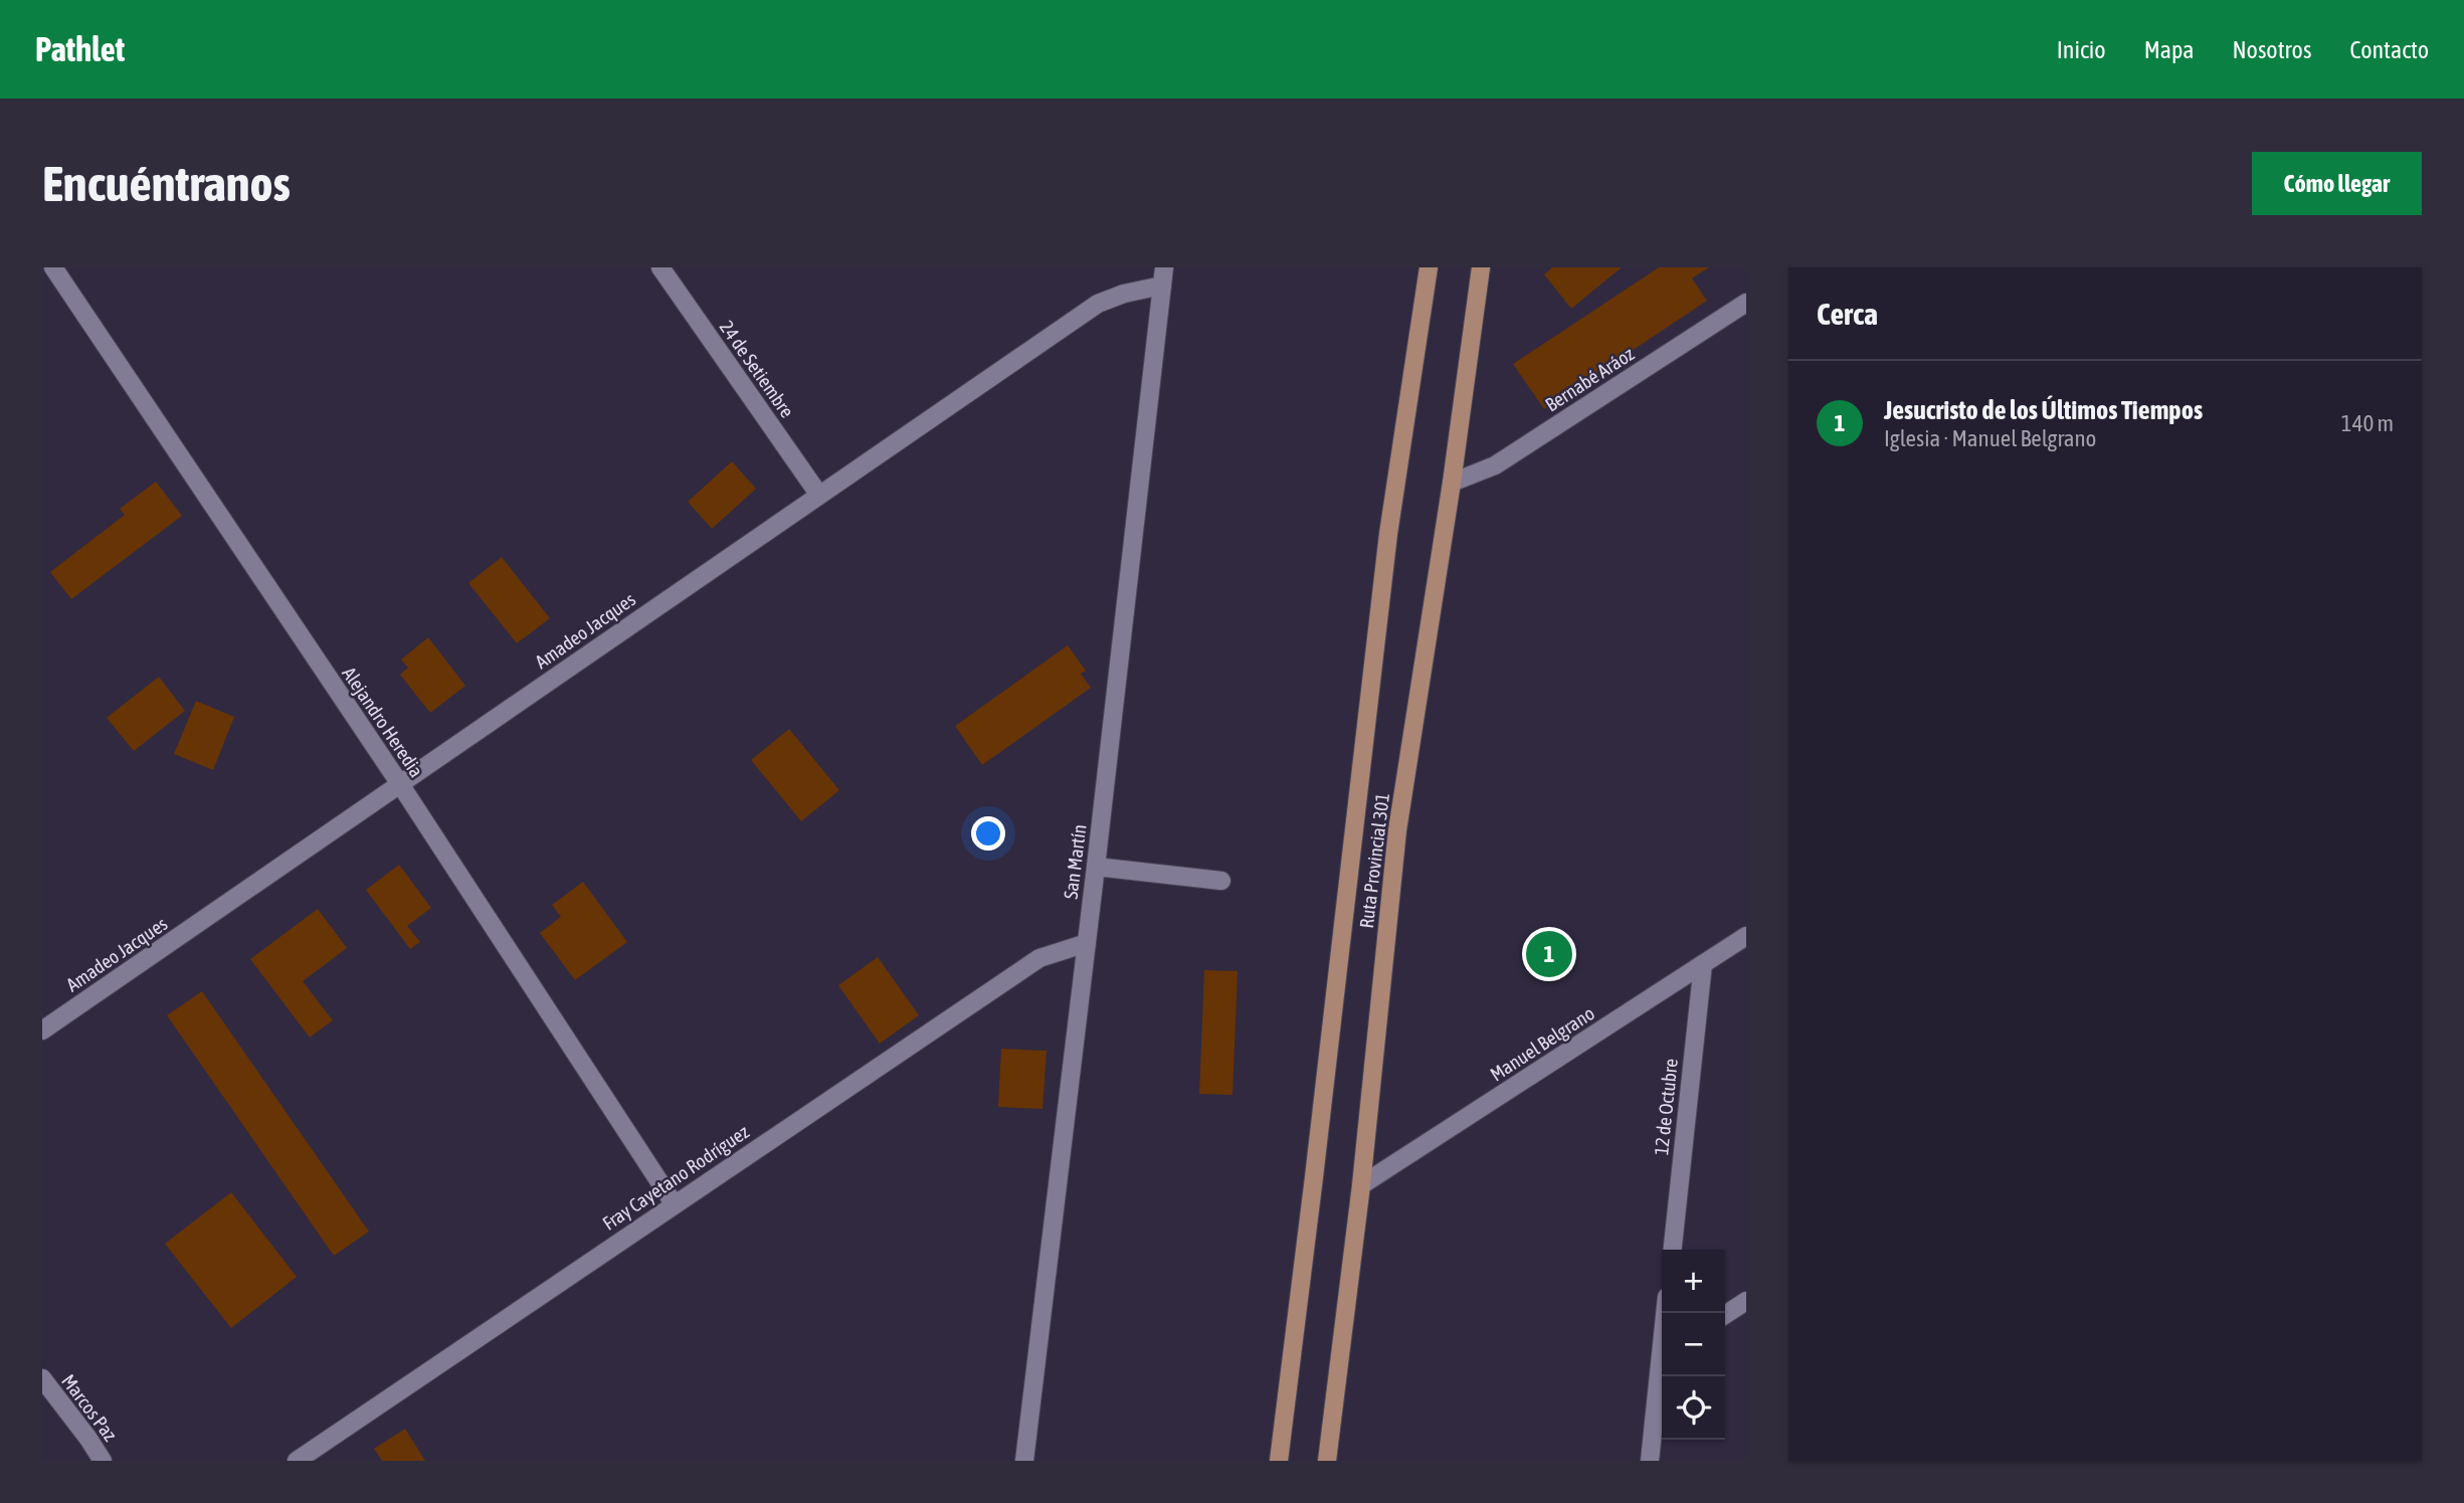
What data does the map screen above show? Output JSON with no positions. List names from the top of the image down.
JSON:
{
  "streets": {
    "main road": ["Ruta Provincial 301"],
    "street": [
      "24 de Setiembre",
      "Bernabé Aráoz",
      "Amadeo Jacques",
      "Alejandro Heredia",
      "San Martín",
      "Manuel Belgrano",
      "12 de Octubre",
      "Fray Cayetano Rodríguez",
      "Marcos Paz"
    ]
  },
  "crossings": [
    ["24 de Setiembre", "Amadeo Jacques"],
    ["Bernabé Aráoz", "Ruta Provincial 301"],
    ["Amadeo Jacques", "Alejandro Heredia"],
    ["Amadeo Jacques", "San Martín"],
    ["Alejandro Heredia", "Fray Cayetano Rodríguez"],
    ["Ruta Provincial 301", "Manuel Belgrano"],
    ["San Martín", "Fray Cayetano Rodríguez"],
    ["Manuel Belgrano", "12 de Octubre"]
  ],
  "page": {
    "header": "Pathlet",
    "nav": [
      "Inicio",
      "Mapa",
      "Nosotros",
      "Contacto"
    ],
    "buttons": "Cómo llegar",
    "title": "Encuéntranos",
    "heading": "Cerca",
    "list": [
      {
        "mark": "1",
        "name": "Jesucristo de los Últimos Tiempos",
        "note": "Iglesia · Manuel Belgrano",
        "value": "140 m"
      }
    ],
    "pins": "1",
    "map_buttons": ["+", "−"]
  }
}
